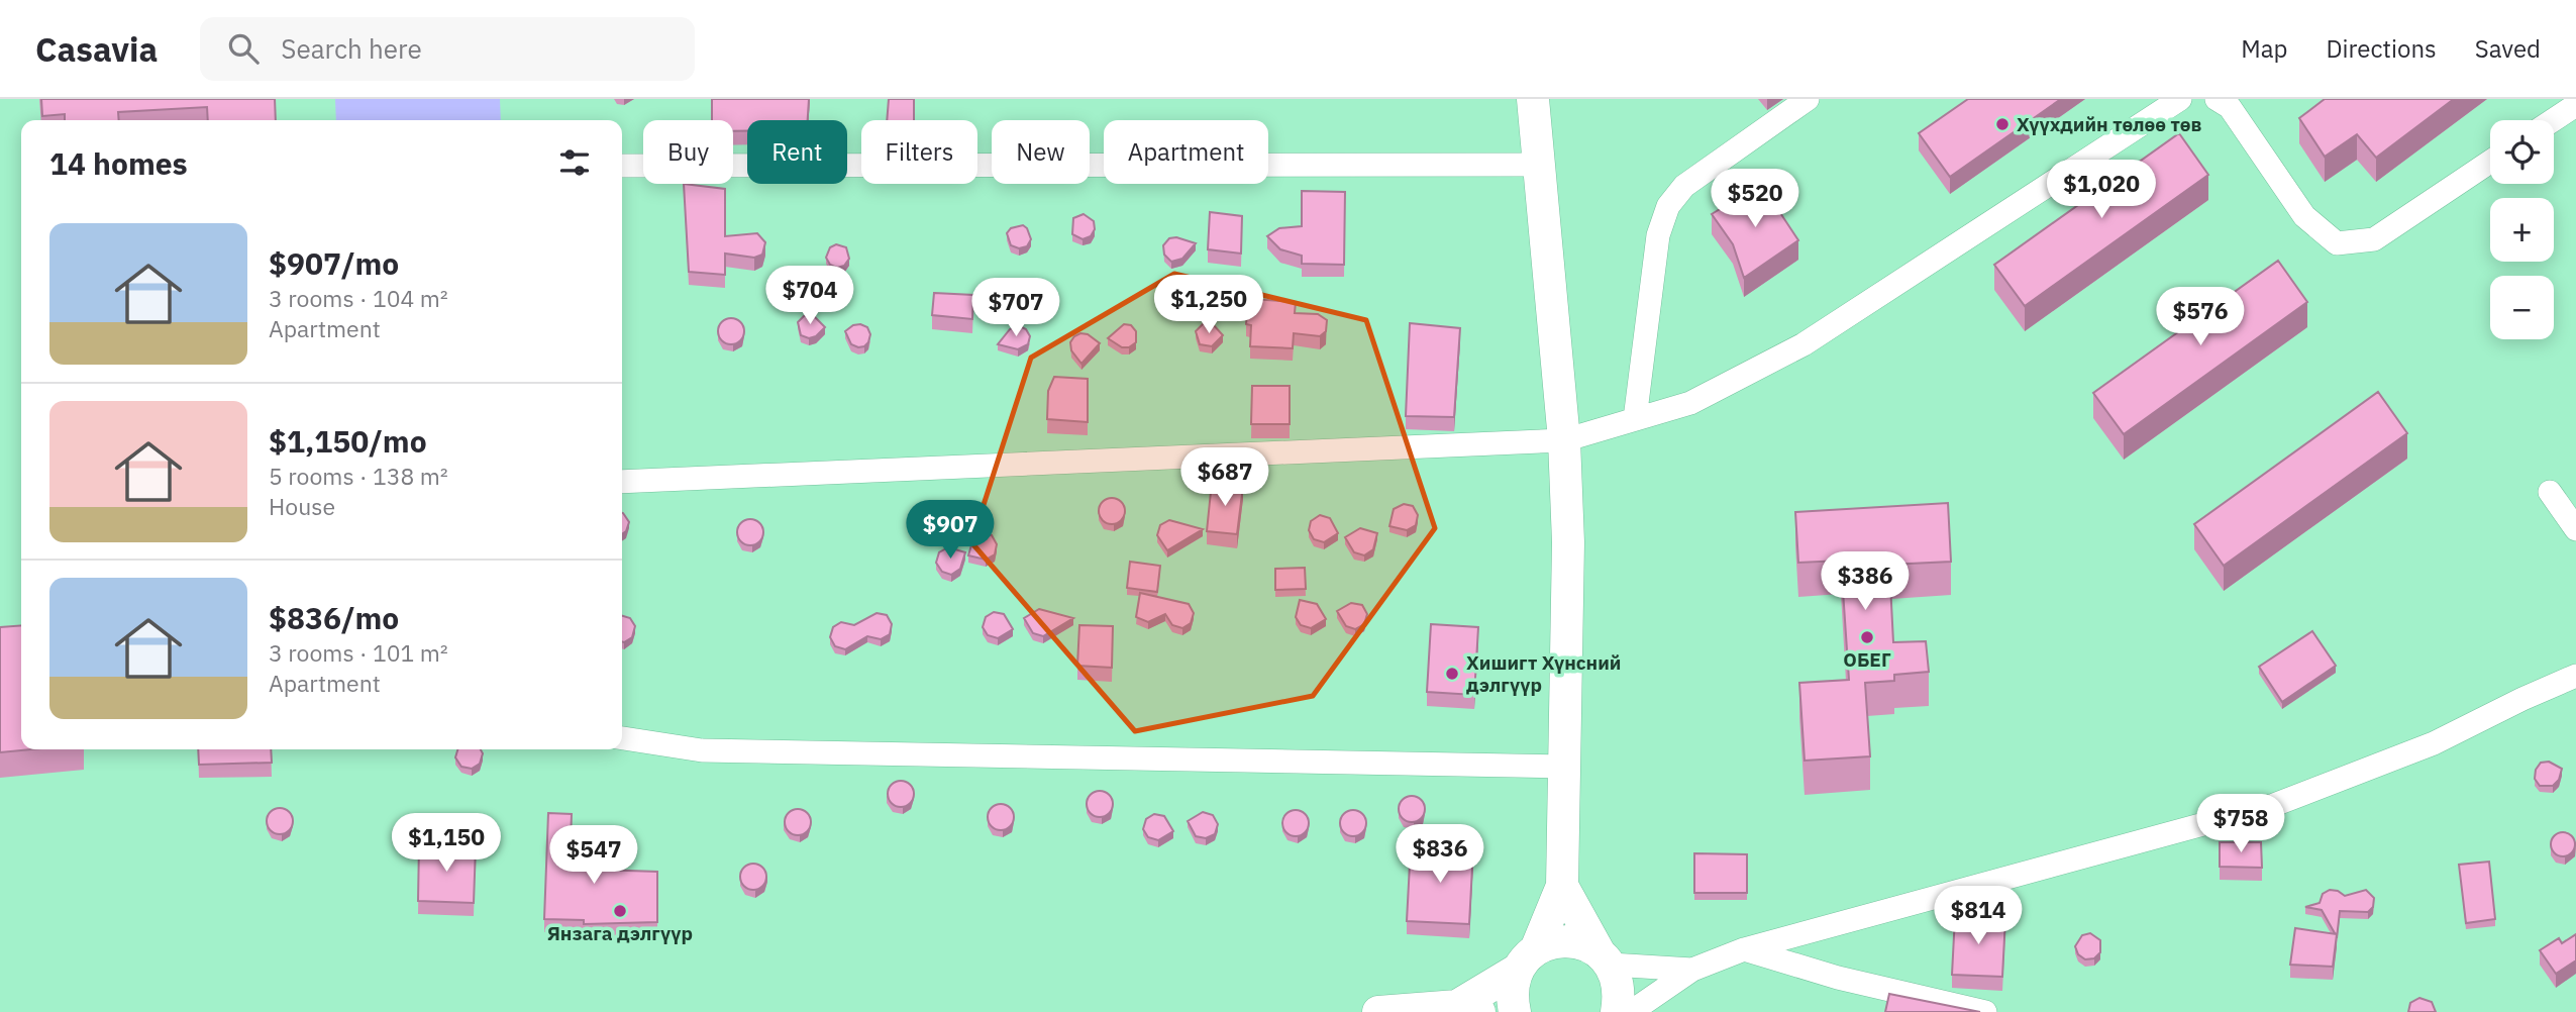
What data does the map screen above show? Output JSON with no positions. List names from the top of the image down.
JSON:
{
  "places": [
    "Хүүхдийн төлөө төв",
    "ОБЕГ",
    "Хишигт Хүнсний дэлгүүр",
    "Янзага дэлгүүр"
  ],
  "page": {
    "header": "Casavia",
    "search": "Search here",
    "nav": ["Map", "Directions", "Saved"],
    "map_buttons": ["+", "−"],
    "chip": [
      "Buy",
      "Rent",
      "Filters",
      "New",
      "Apartment"
    ],
    "heading": "14 homes",
    "price": [
      "$1,020",
      "$520",
      "$704",
      "$1,250",
      "$707",
      "$576",
      "$687",
      "$907",
      "$386",
      "$758",
      "$1,150",
      "$836",
      "$547",
      "$814"
    ],
    "list": [
      {
        "name": "$907/mo",
        "note": "3 rooms · 104 m² · Apartment"
      },
      {
        "name": "$1,150/mo",
        "note": "5 rooms · 138 m² · House"
      },
      {
        "name": "$836/mo",
        "note": "3 rooms · 101 m² · Apartment"
      }
    ]
  }
}
